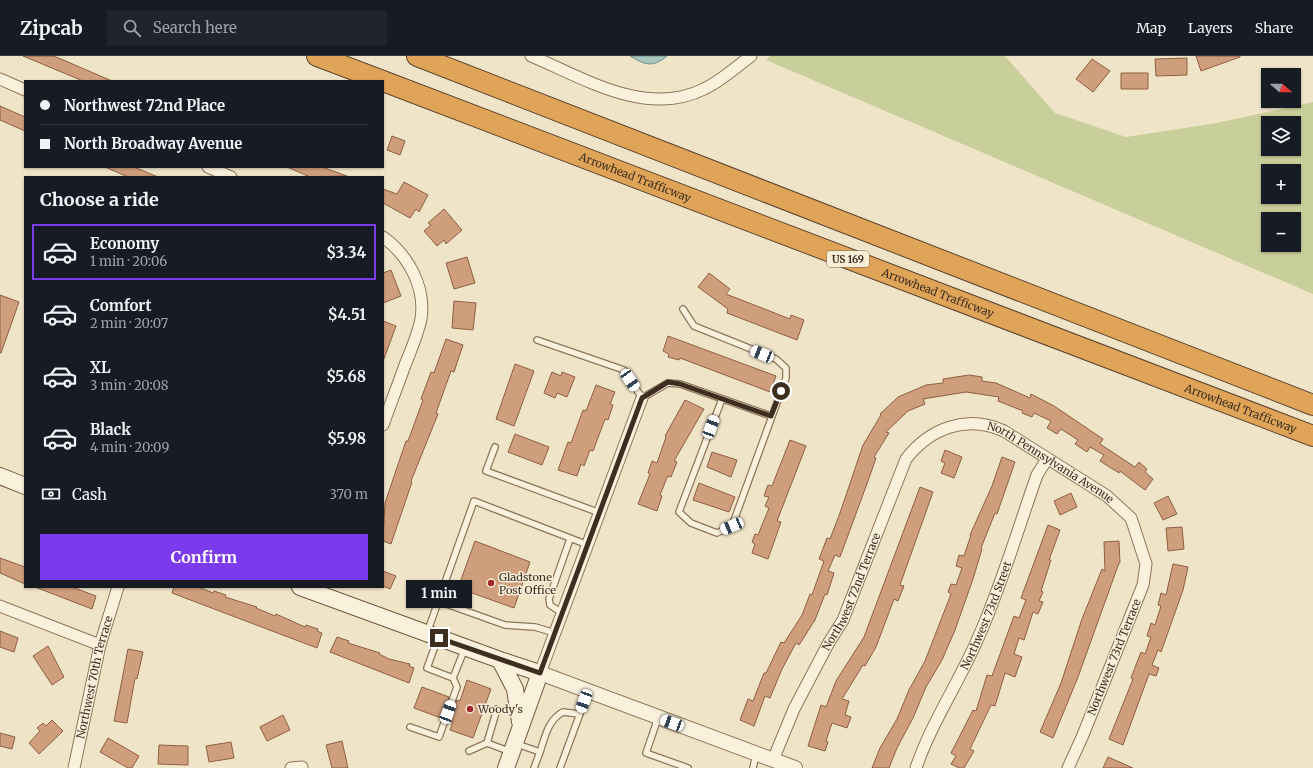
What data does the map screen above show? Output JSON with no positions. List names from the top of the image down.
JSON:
{
  "streets": {
    "highway": ["Arrowhead Trafficway", "US 169"],
    "street": [
      "North Pennsylvania Avenue",
      "Northwest 72nd Terrace",
      "Northwest 73rd Street",
      "Northwest 73rd Terrace",
      "Northwest 70th Terrace"
    ]
  },
  "crossings": [
    ["North Pennsylvania Avenue", "Northwest 72nd Terrace"],
    ["North Pennsylvania Avenue", "Northwest 73rd Street"],
    ["North Pennsylvania Avenue", "Northwest 73rd Terrace"]
  ],
  "places": ["Gladstone Post Office", "Woody's"],
  "north": "right",
  "page": {
    "header": "Zipcab",
    "search": "Search here",
    "nav": ["Map", "Layers", "Share"],
    "map_buttons": ["+", "−"],
    "banner": ["Northwest 72nd Place", "North Broadway Avenue"],
    "heading": "Choose a ride",
    "list": [
      {
        "name": "Economy",
        "note": "1 min · 20:06",
        "value": "$3.34"
      },
      {
        "name": "Comfort",
        "note": "2 min · 20:07",
        "value": "$4.51"
      },
      {
        "name": "XL",
        "note": "3 min · 20:08",
        "value": "$5.68"
      },
      {
        "name": "Black",
        "note": "4 min · 20:09",
        "value": "$5.98"
      }
    ],
    "pay": ["Cash", "370 m"],
    "buttons": "Confirm",
    "bubble": "1 min"
  }
}
